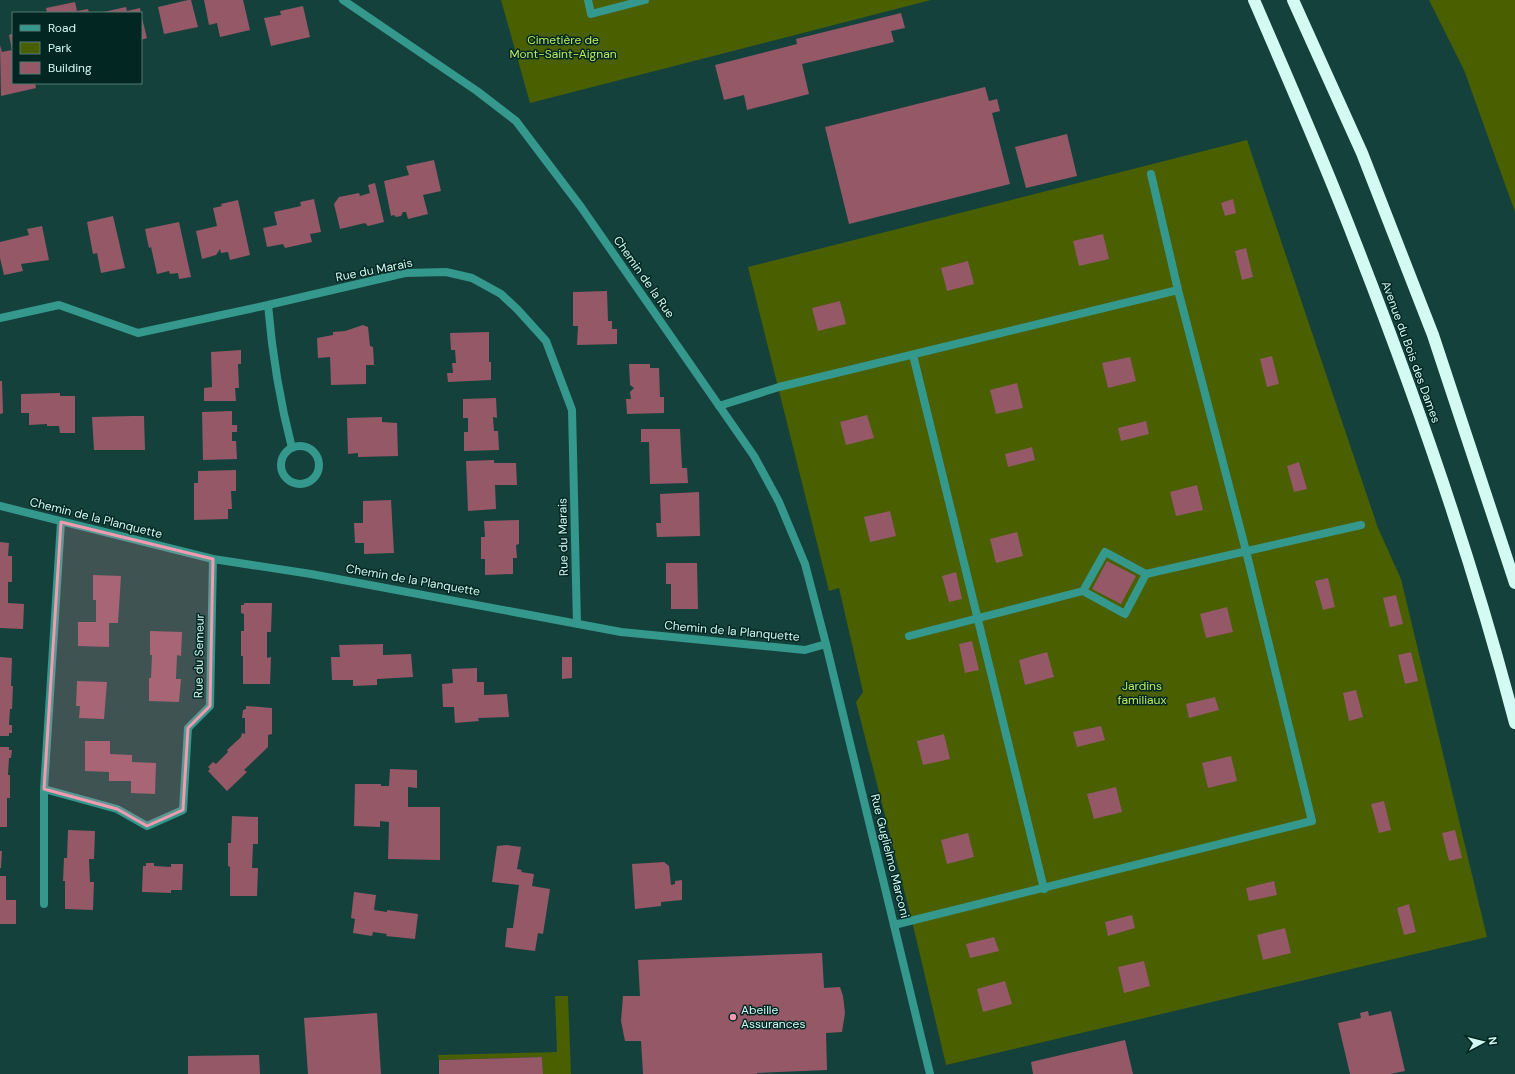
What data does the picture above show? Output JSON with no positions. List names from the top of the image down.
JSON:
{
  "streets": {
    "highway": ["Avenue du Bois des Dames"],
    "street": [
      "Rue du Marais",
      "Chemin de la Rue",
      "Chemin de la Planquette",
      "Rue du Semeur",
      "Rue Guglielmo Marconi"
    ]
  },
  "crossings": [
    ["Rue du Marais", "Chemin de la Planquette"],
    ["Chemin de la Rue", "Chemin de la Planquette"],
    ["Chemin de la Rue", "Rue Guglielmo Marconi"],
    ["Chemin de la Planquette", "Rue du Semeur"],
    ["Chemin de la Planquette", "Rue Guglielmo Marconi"]
  ],
  "parks": ["Cimetière de Mont-Saint-Aignan", "Jardins familiaux"],
  "places": ["Abeille Assurances"],
  "legend": ["Road", "Park", "Building"],
  "north": "right"
}
